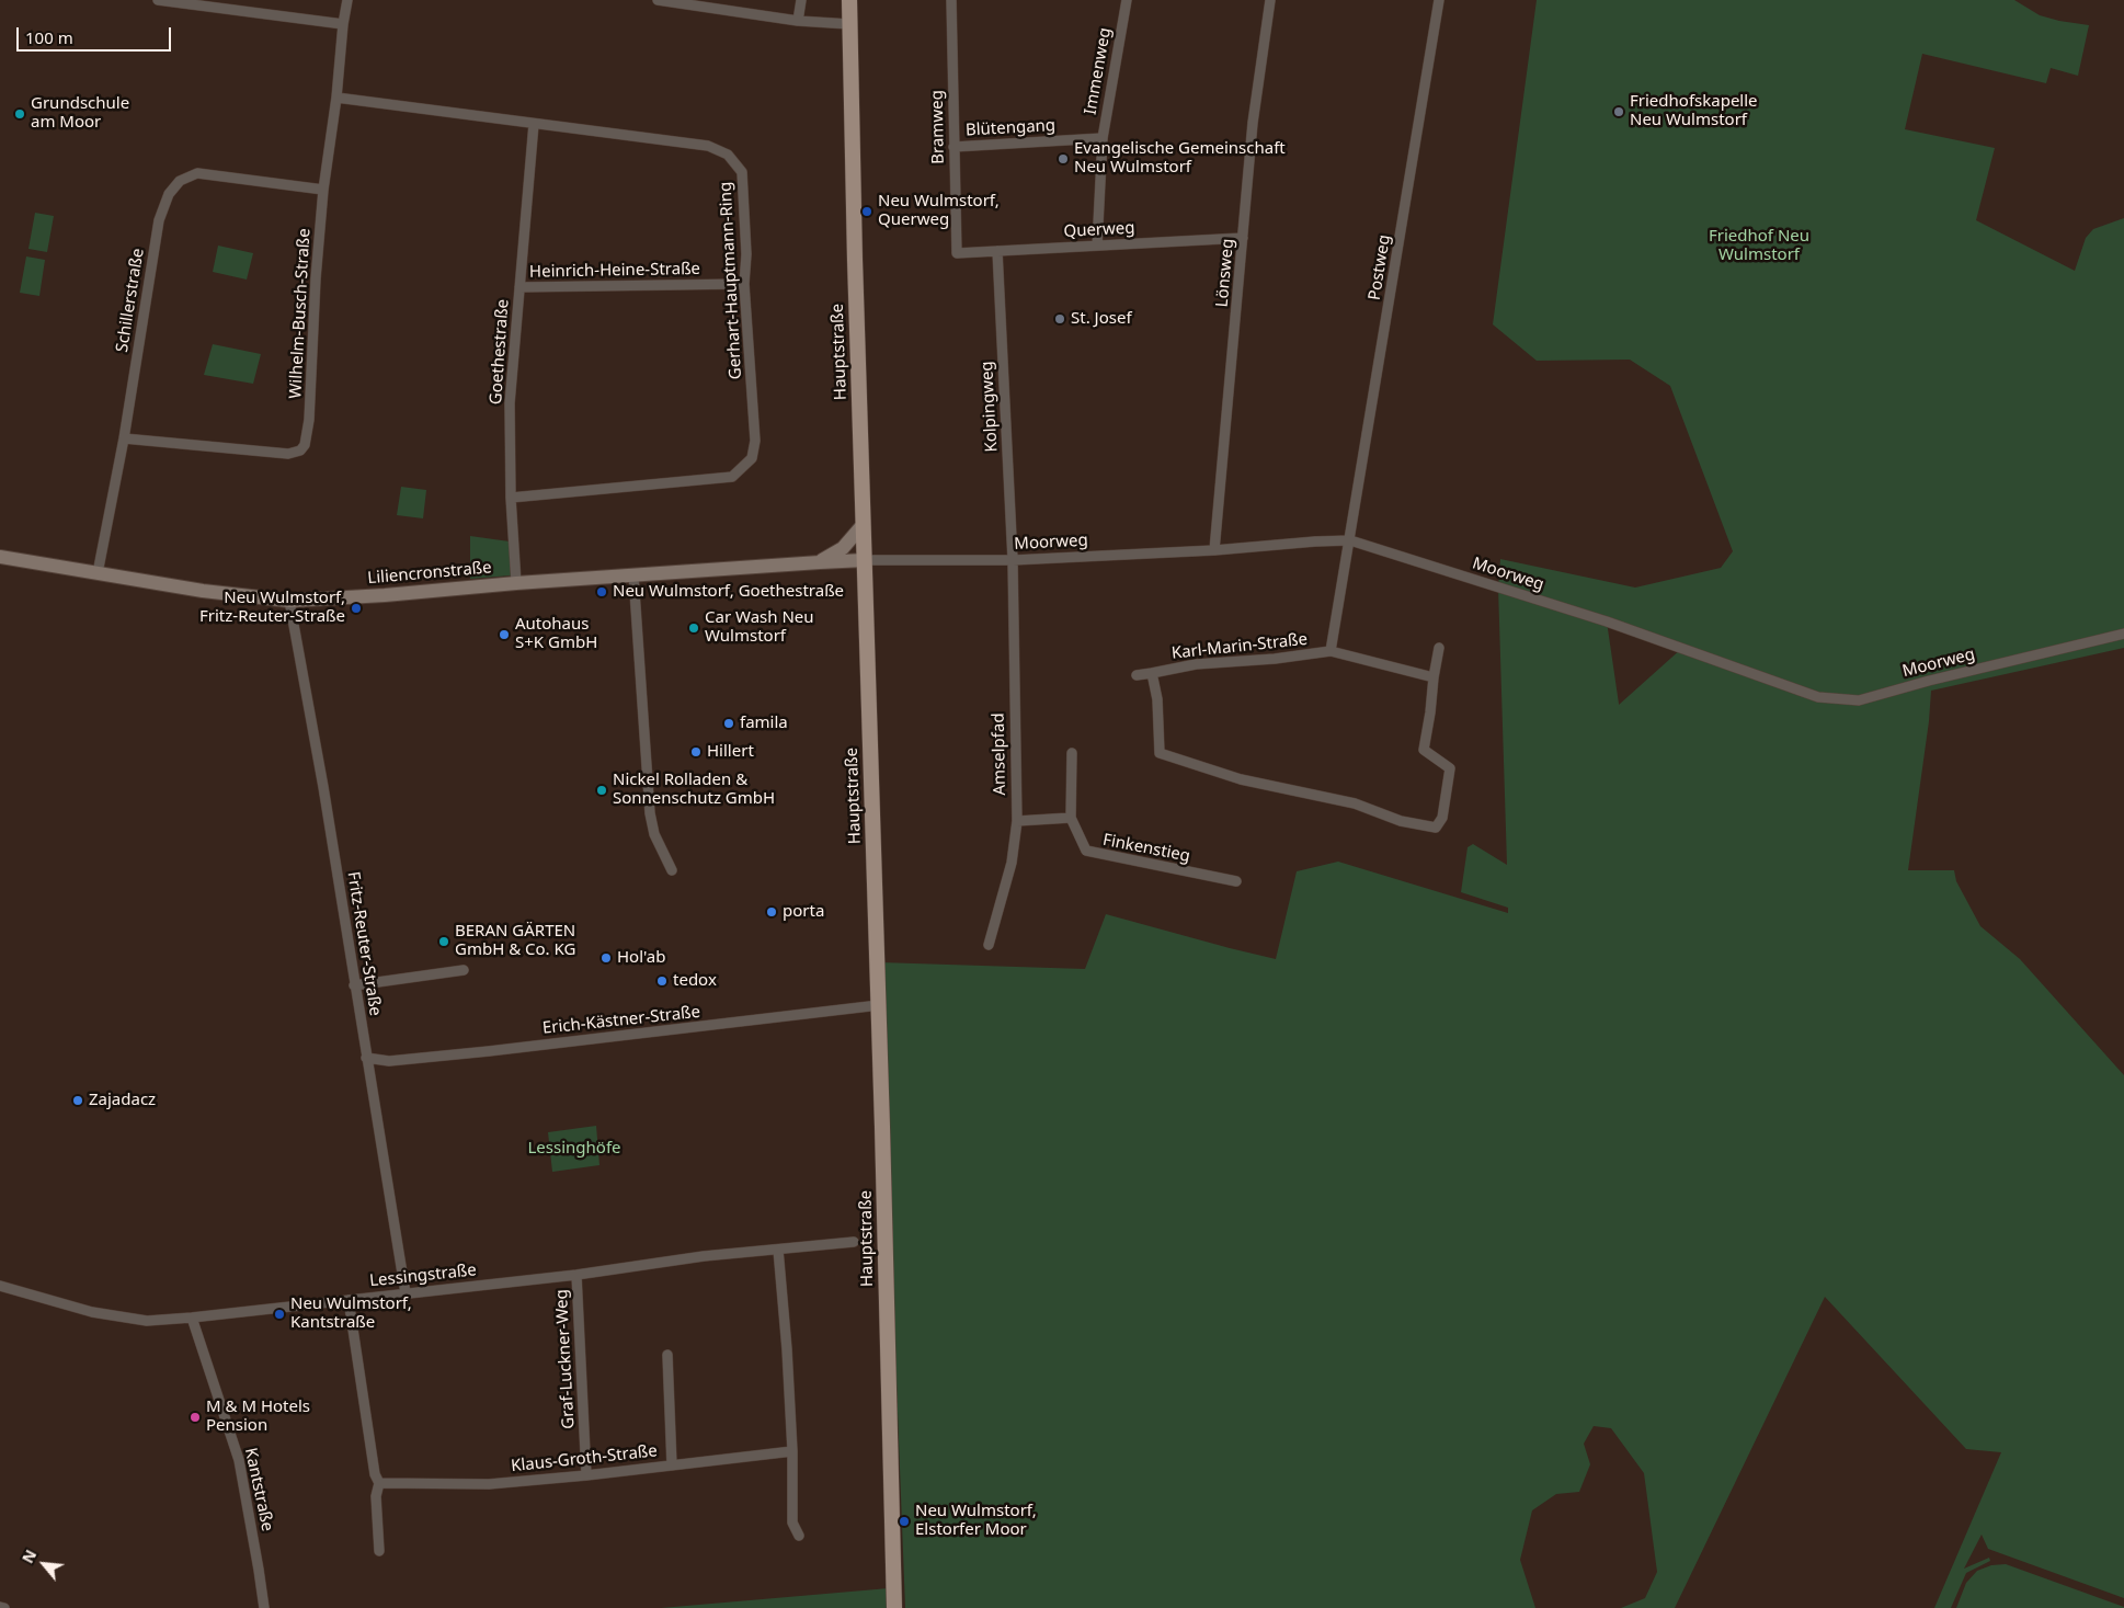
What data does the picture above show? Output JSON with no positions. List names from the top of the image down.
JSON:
{
  "streets": {
    "main road": ["Hauptstraße"],
    "street": [
      "Immenweg",
      "Bramweg",
      "Blütengang",
      "Querweg",
      "Postweg",
      "Heinrich-Heine-Straße",
      "Lönsweg",
      "Gerhart-Hauptmann-Ring",
      "Schillerstraße",
      "Wilhelm-Busch-Straße",
      "Goethestraße",
      "Kolpingweg",
      "Moorweg",
      "Liliencronstraße",
      "Karl-Marin-Straße",
      "Amselpfad",
      "Finkenstieg",
      "Fritz-Reuter-Straße",
      "Erich-Kästner-Straße",
      "Lessingstraße",
      "Graf-Luckner-Weg",
      "Klaus-Groth-Straße",
      "Kantstraße"
    ]
  },
  "crossings": [
    ["Immenweg", "Blütengang"],
    ["Immenweg", "Querweg"],
    ["Bramweg", "Blütengang"],
    ["Bramweg", "Querweg"],
    ["Querweg", "Lönsweg"],
    ["Querweg", "Kolpingweg"],
    ["Postweg", "Moorweg"],
    ["Postweg", "Karl-Marin-Straße"],
    ["Heinrich-Heine-Straße", "Gerhart-Hauptmann-Ring"],
    ["Heinrich-Heine-Straße", "Goethestraße"],
    ["Lönsweg", "Moorweg"],
    ["Gerhart-Hauptmann-Ring", "Wilhelm-Busch-Straße"],
    ["Gerhart-Hauptmann-Ring", "Goethestraße"],
    ["Schillerstraße", "Wilhelm-Busch-Straße"],
    ["Schillerstraße", "Liliencronstraße"],
    ["Goethestraße", "Liliencronstraße"],
    ["Hauptstraße", "Moorweg"],
    ["Hauptstraße", "Liliencronstraße"],
    ["Hauptstraße", "Erich-Kästner-Straße"],
    ["Kolpingweg", "Moorweg"],
    ["Kolpingweg", "Amselpfad"],
    ["Moorweg", "Liliencronstraße"],
    ["Moorweg", "Amselpfad"],
    ["Liliencronstraße", "Fritz-Reuter-Straße"],
    ["Fritz-Reuter-Straße", "Erich-Kästner-Straße"],
    ["Fritz-Reuter-Straße", "Lessingstraße"],
    ["Lessingstraße", "Graf-Luckner-Weg"],
    ["Lessingstraße", "Kantstraße"],
    ["Graf-Luckner-Weg", "Klaus-Groth-Straße"]
  ],
  "parks": ["Friedhof Neu Wulmstorf", "Lessinghöfe"],
  "places": [
    "Friedhofskapelle Neu Wulmstorf",
    "Grundschule am Moor",
    "Evangelische Gemeinschaft Neu Wulmstorf",
    "Neu Wulmstorf, Querweg",
    "St. Josef",
    "Neu Wulmstorf, Goethestraße",
    "Neu Wulmstorf, Fritz-Reuter-Straße",
    "Car Wash Neu Wulmstorf",
    "Autohaus S+K GmbH",
    "famila",
    "Hillert",
    "Nickel Rolladen & Sonnenschutz GmbH",
    "porta",
    "BERAN GÄRTEN GmbH & Co. KG",
    "Hol'ab",
    "tedox",
    "Zajadacz",
    "Neu Wulmstorf, Kantstraße",
    "M & M Hotels Pension",
    "Neu Wulmstorf, Elstorfer Moor"
  ],
  "scale_bar": "100 m",
  "north": "top left"
}
